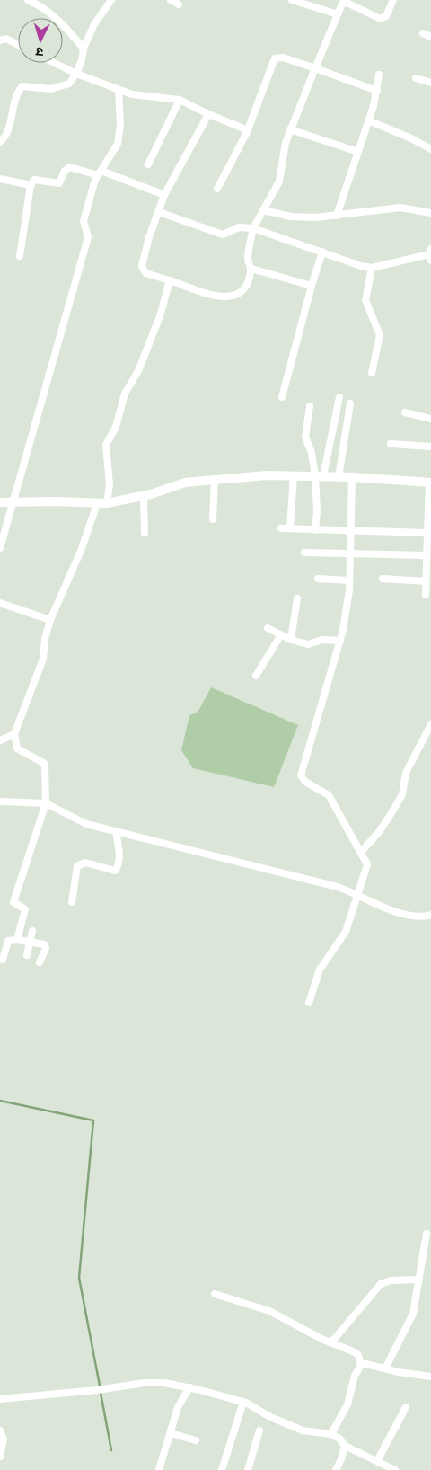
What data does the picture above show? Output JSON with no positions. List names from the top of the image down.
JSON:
{
  "north": "bottom"
}
